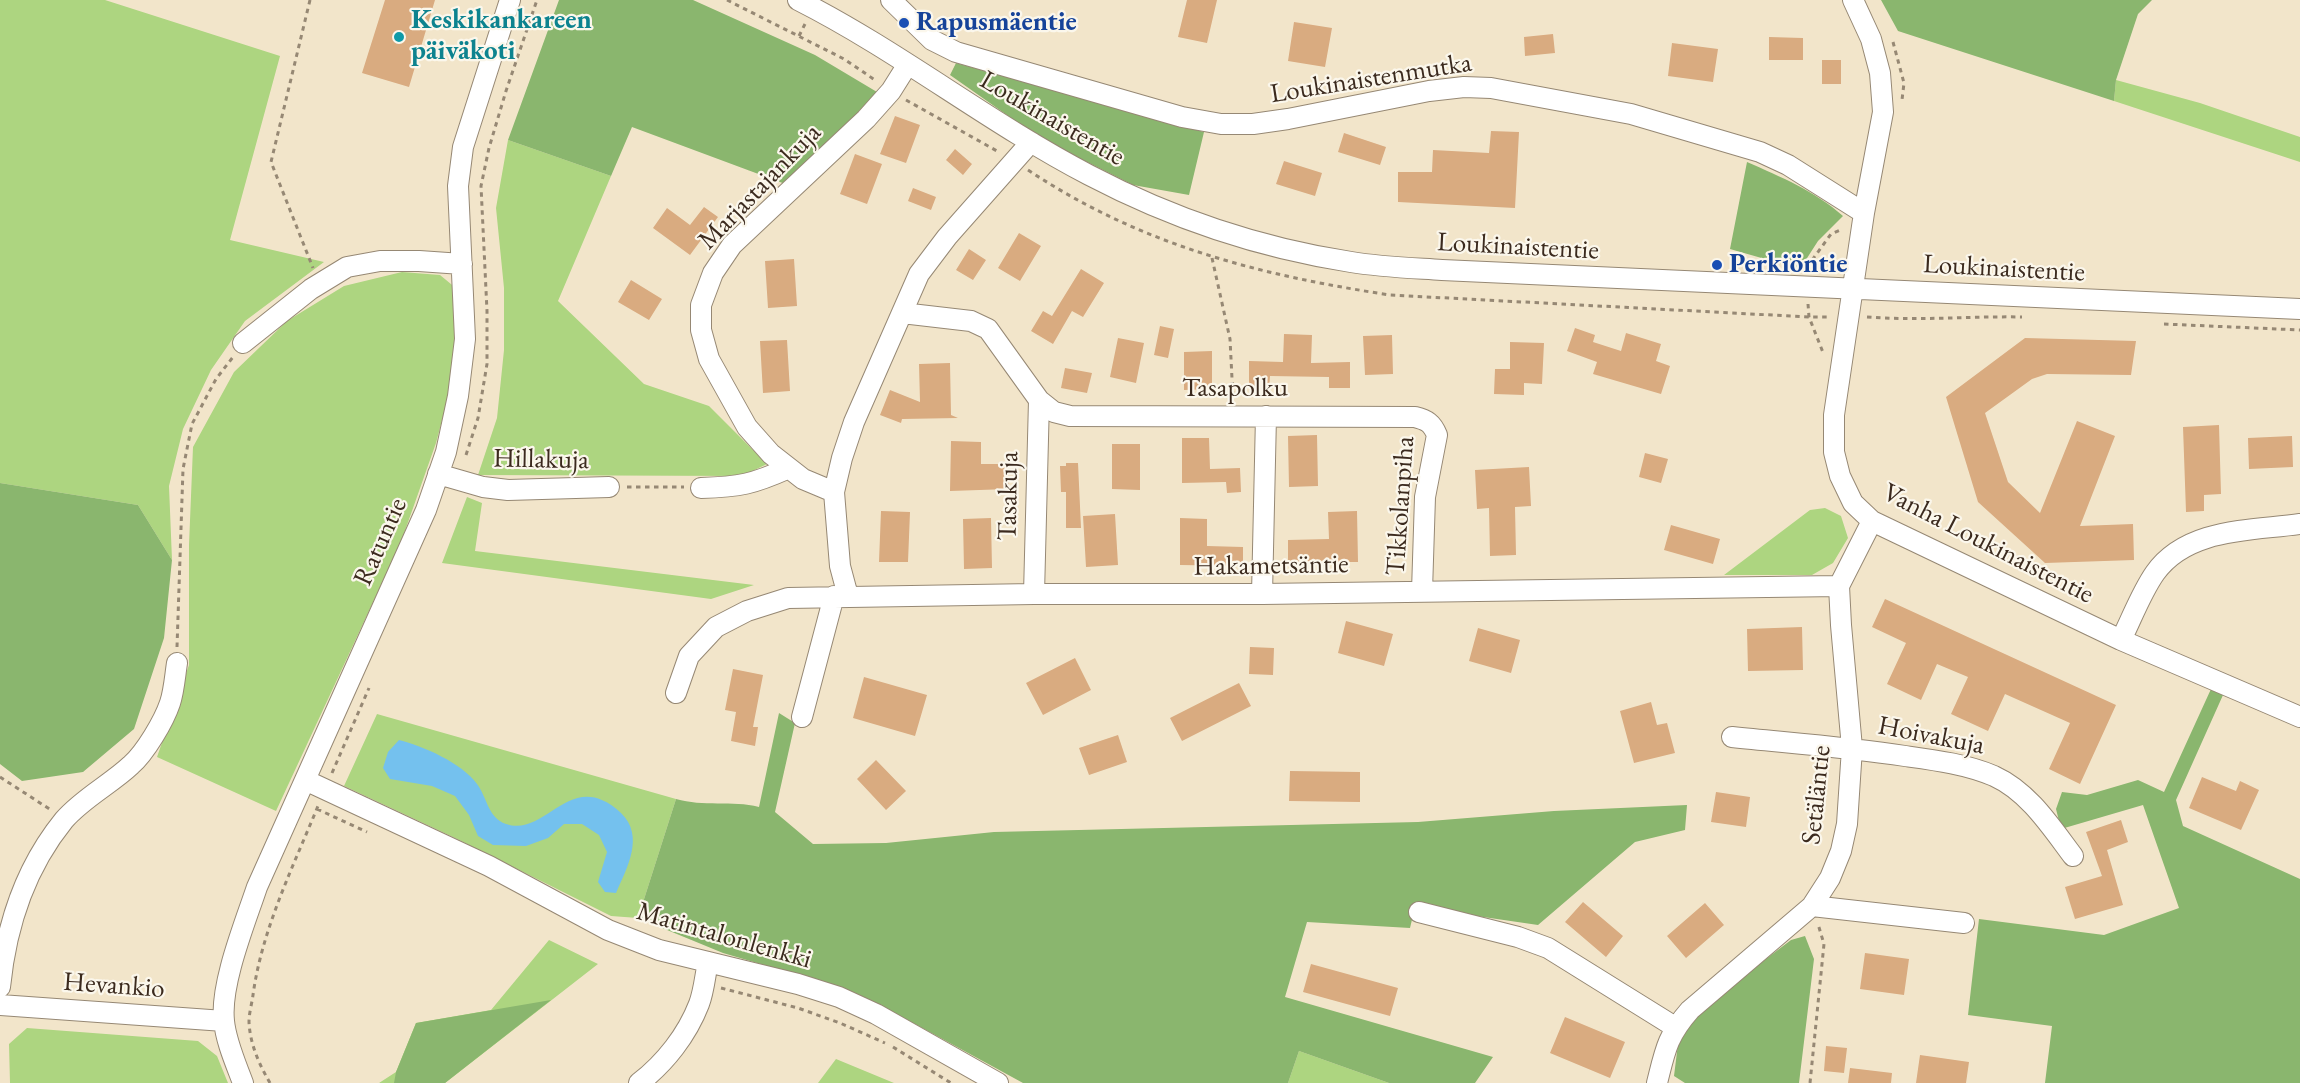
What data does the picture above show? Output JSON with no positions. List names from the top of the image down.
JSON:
{
  "streets": {
    "street": [
      "Loukinaistenmutka",
      "Loukinaistentie",
      "Marjastajankuja",
      "Tasapolku",
      "Hillakuja",
      "Tasakuja",
      "Tikkolanpiha",
      "Ratuntie",
      "Vanha Loukinaistentie",
      "Hakametsäntie",
      "Hoivakuja",
      "Setäläntie",
      "Matintalonlenkki",
      "Hevankio"
    ]
  },
  "crossings": [
    ["Loukinaistentie", "Marjastajankuja"],
    ["Loukinaistentie", "Vanha Loukinaistentie"],
    ["Tasapolku", "Tasakuja"],
    ["Tasapolku", "Tikkolanpiha"],
    ["Hillakuja", "Ratuntie"],
    ["Tasakuja", "Hakametsäntie"],
    ["Tikkolanpiha", "Hakametsäntie"],
    ["Ratuntie", "Matintalonlenkki"],
    ["Ratuntie", "Hevankio"],
    ["Hakametsäntie", "Setäläntie"],
    ["Hoivakuja", "Setäläntie"]
  ],
  "places": ["Rapusmäentie", "Keskikankareen päiväkoti", "Perkiöntie"]
}
